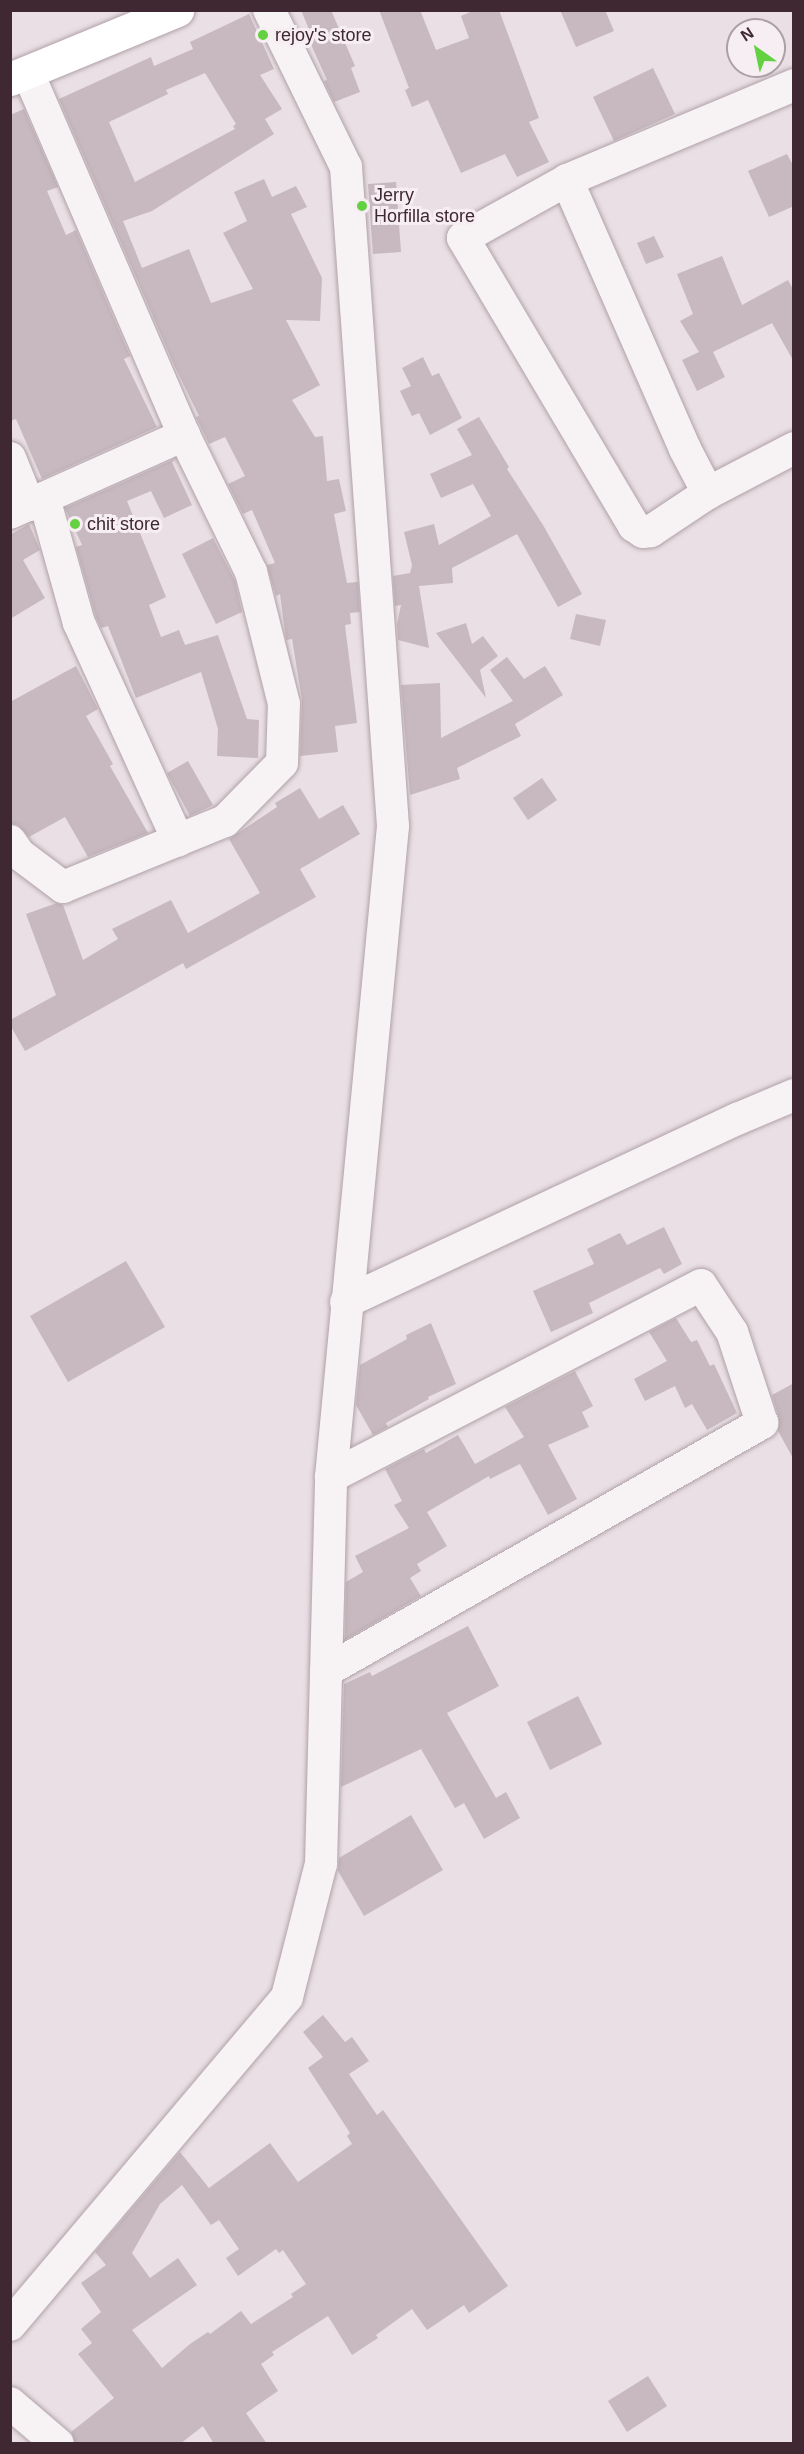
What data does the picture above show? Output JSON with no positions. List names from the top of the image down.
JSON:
{
  "places": ["rejoy's store", "Jerry Horfilla store", "chit store"],
  "north": "top left"
}
